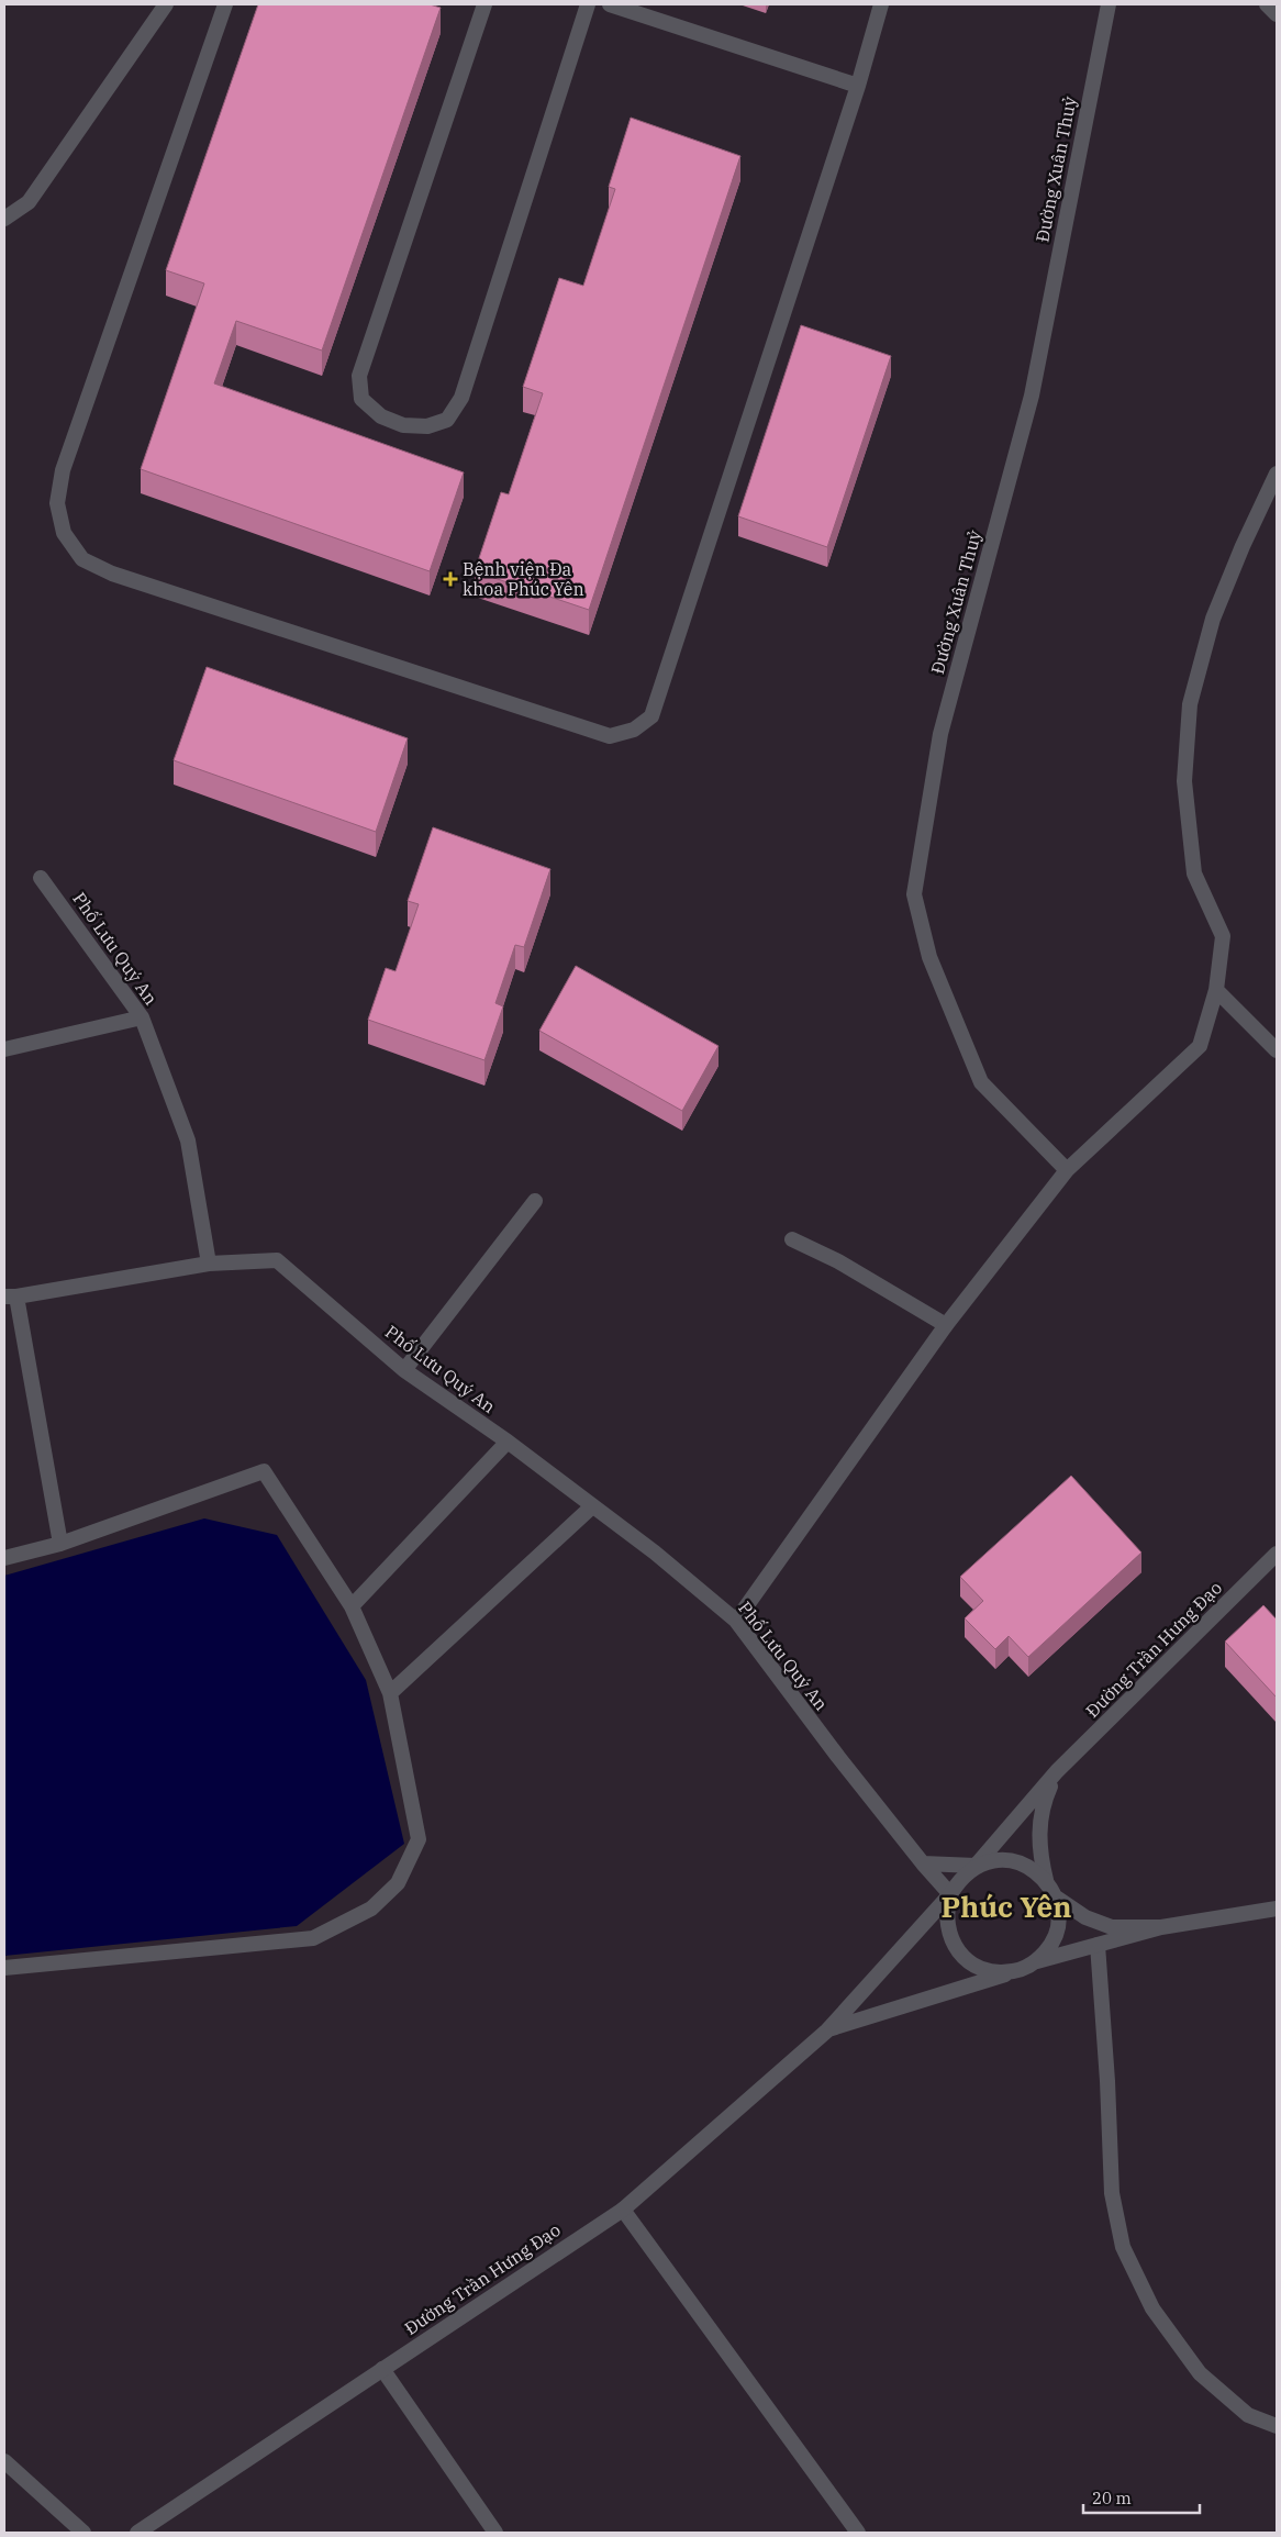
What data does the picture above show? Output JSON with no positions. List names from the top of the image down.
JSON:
{
  "streets": {
    "street": ["Đường Xuân Thuỷ", "Phố Lưu Quý An", "Đường Trần Hưng Đạo"]
  },
  "crossings": [
    ["Phố Lưu Quý An", "Đường Trần Hưng Đạo"]
  ],
  "districts": ["Phúc Yên"],
  "places": {
    "health": ["Bệnh viện Đa khoa Phúc Yên"]
  },
  "scale_bar": "20 m"
}
